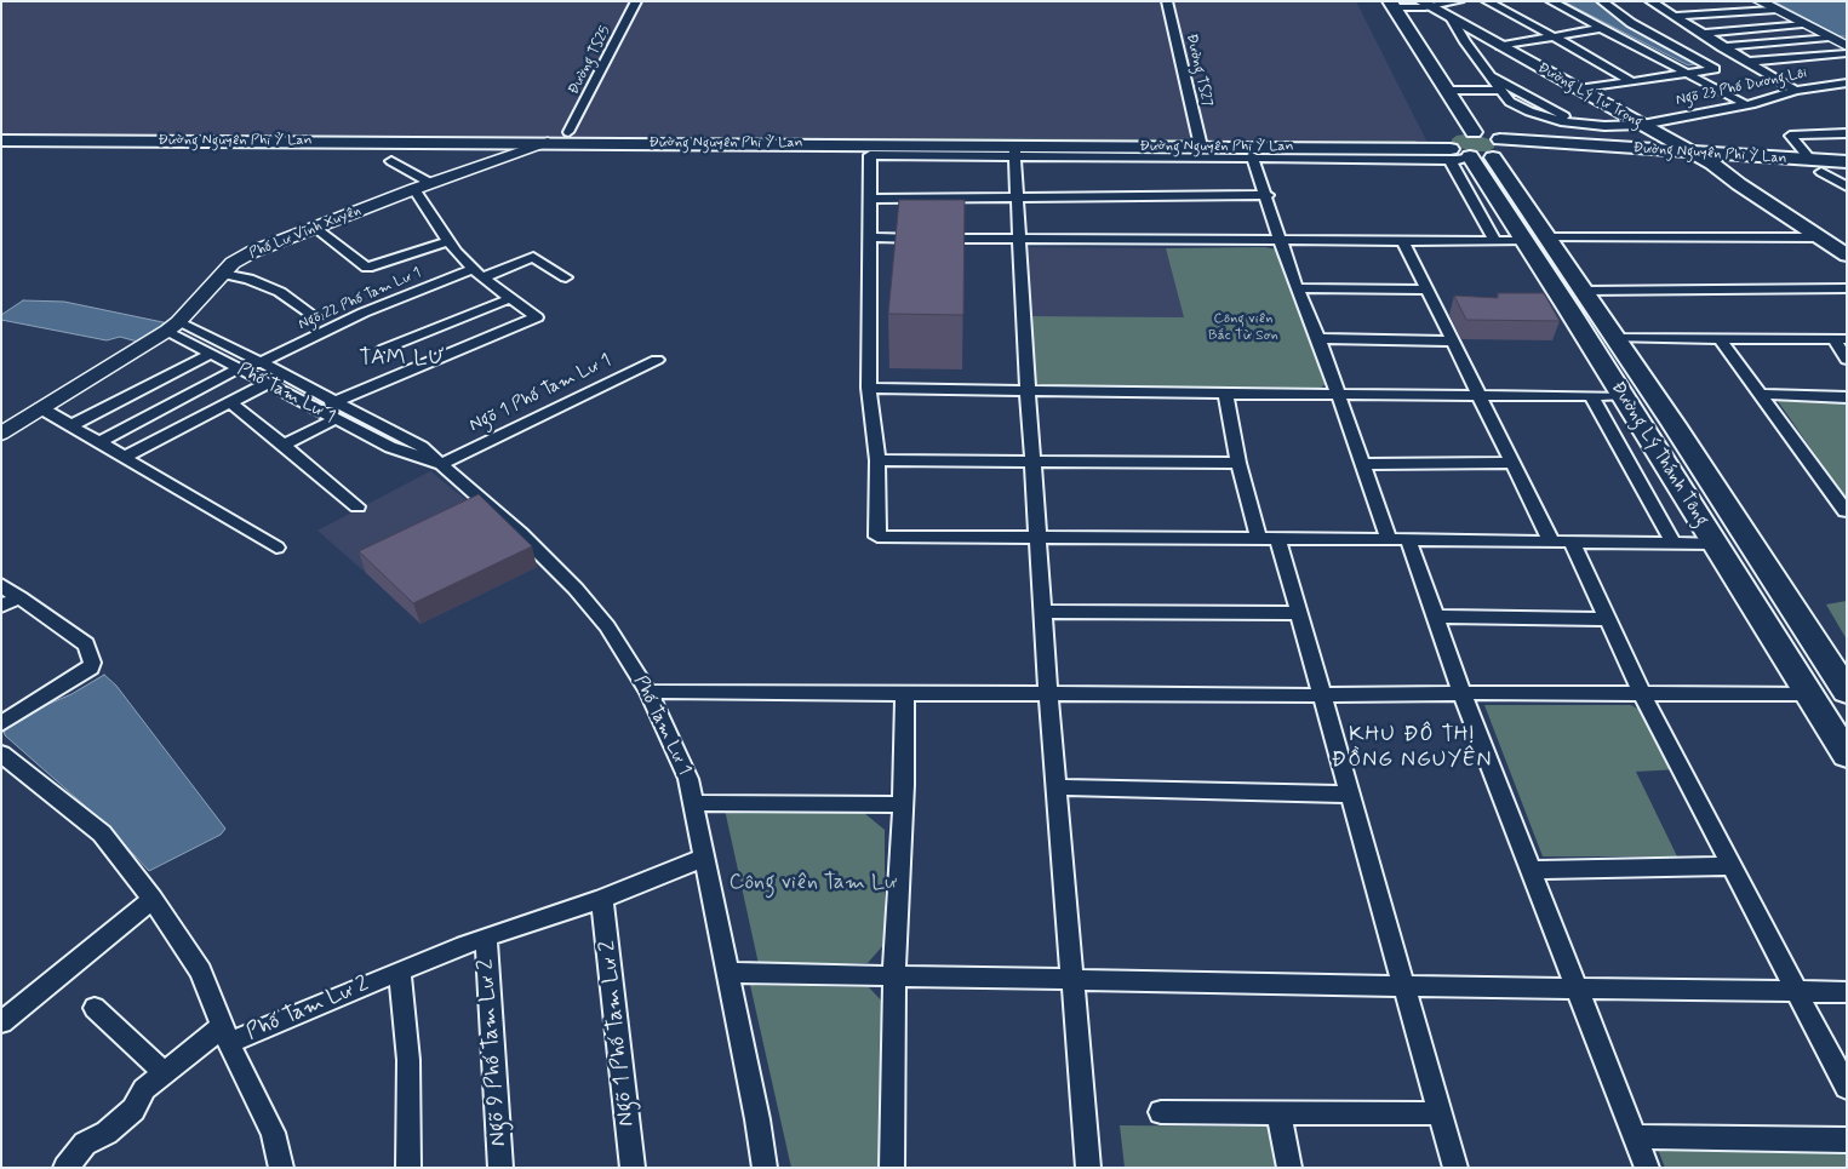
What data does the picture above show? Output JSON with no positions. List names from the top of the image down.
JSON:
{
  "streets": {
    "main road": ["Đường Lý Tự Trọng", "Đường Nguyên Phi Ỷ Lan", "Đường Lý Thánh Tông"],
    "street": [
      "Đường TS25",
      "Đường TS27",
      "Ngõ 23 Phố Dương Lôi",
      "Phố Lư Vĩnh Xuyên",
      "Ngõ 22 Phố Tam Lư 1",
      "Phố Tam Lư 1",
      "Ngõ 1 Phố Tam Lư 1",
      "Phố Tam Lư 2",
      "Ngõ 1 Phố Tam Lư 2",
      "Ngõ 9 Phố Tam Lư 2"
    ]
  },
  "crossings": [
    ["Đường TS25", "Đường Nguyên Phi Ỷ Lan"],
    ["Đường TS27", "Đường Nguyên Phi Ỷ Lan"],
    ["Ngõ 23 Phố Dương Lôi", "Đường Lý Tự Trọng"],
    ["Đường Lý Tự Trọng", "Đường Nguyên Phi Ỷ Lan"],
    ["Đường Nguyên Phi Ỷ Lan", "Phố Lư Vĩnh Xuyên"],
    ["Đường Nguyên Phi Ỷ Lan", "Đường Lý Thánh Tông"],
    ["Phố Lư Vĩnh Xuyên", "Phố Tam Lư 1"],
    ["Ngõ 22 Phố Tam Lư 1", "Phố Tam Lư 1"],
    ["Phố Tam Lư 1", "Ngõ 1 Phố Tam Lư 1"],
    ["Phố Tam Lư 1", "Phố Tam Lư 2"],
    ["Phố Tam Lư 2", "Ngõ 1 Phố Tam Lư 2"],
    ["Phố Tam Lư 2", "Ngõ 9 Phố Tam Lư 2"]
  ],
  "districts": ["TAM LƯ", "KHU ĐÔ THỊ ĐỒNG NGUYÊN"],
  "parks": ["Công viên Bắc Từ Sơn", "Công viên Tam Lư"]
}
